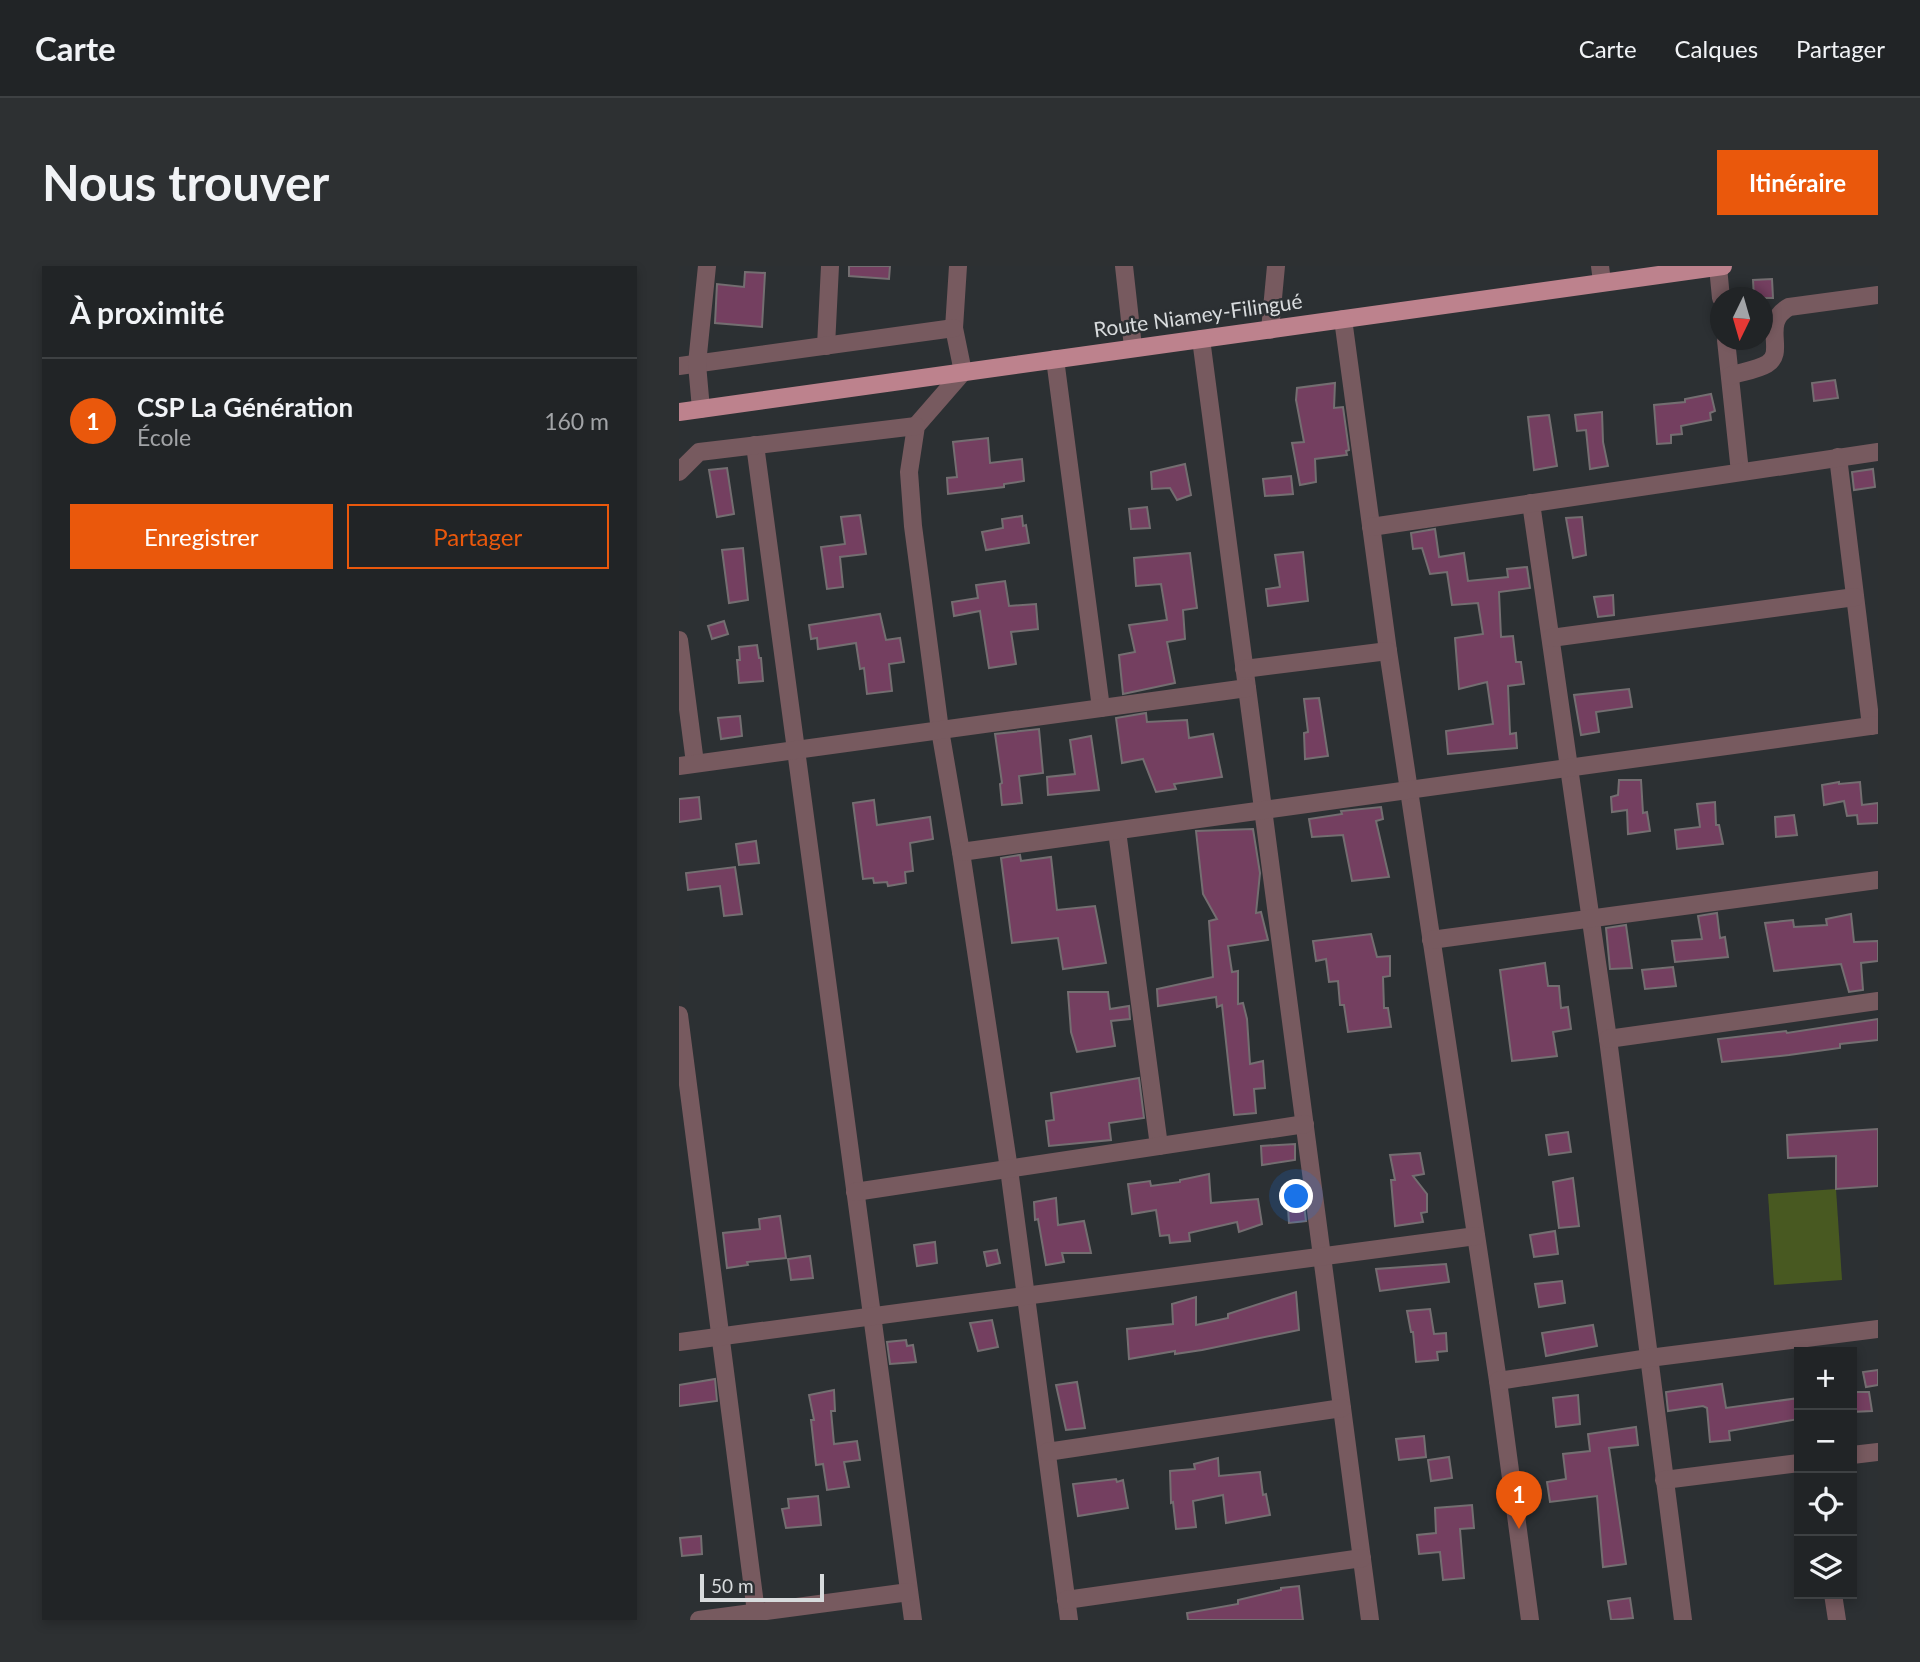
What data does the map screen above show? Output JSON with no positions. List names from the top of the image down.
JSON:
{
  "streets": {
    "main road": ["Route Niamey-Filingué"]
  },
  "scale_bar": "50 m",
  "north": "bottom",
  "page": {
    "header": "Carte",
    "nav": ["Carte", "Calques", "Partager"],
    "buttons": [
      "Itinéraire",
      ["Enregistrer", "Partager"]
    ],
    "title": "Nous trouver",
    "heading": "À proximité",
    "list": [
      {
        "mark": "1",
        "name": "CSP La Génération",
        "note": "École",
        "value": "160 m"
      }
    ],
    "map_buttons": ["+", "−"],
    "pins": "1",
    "scale": "50 m"
  }
}
